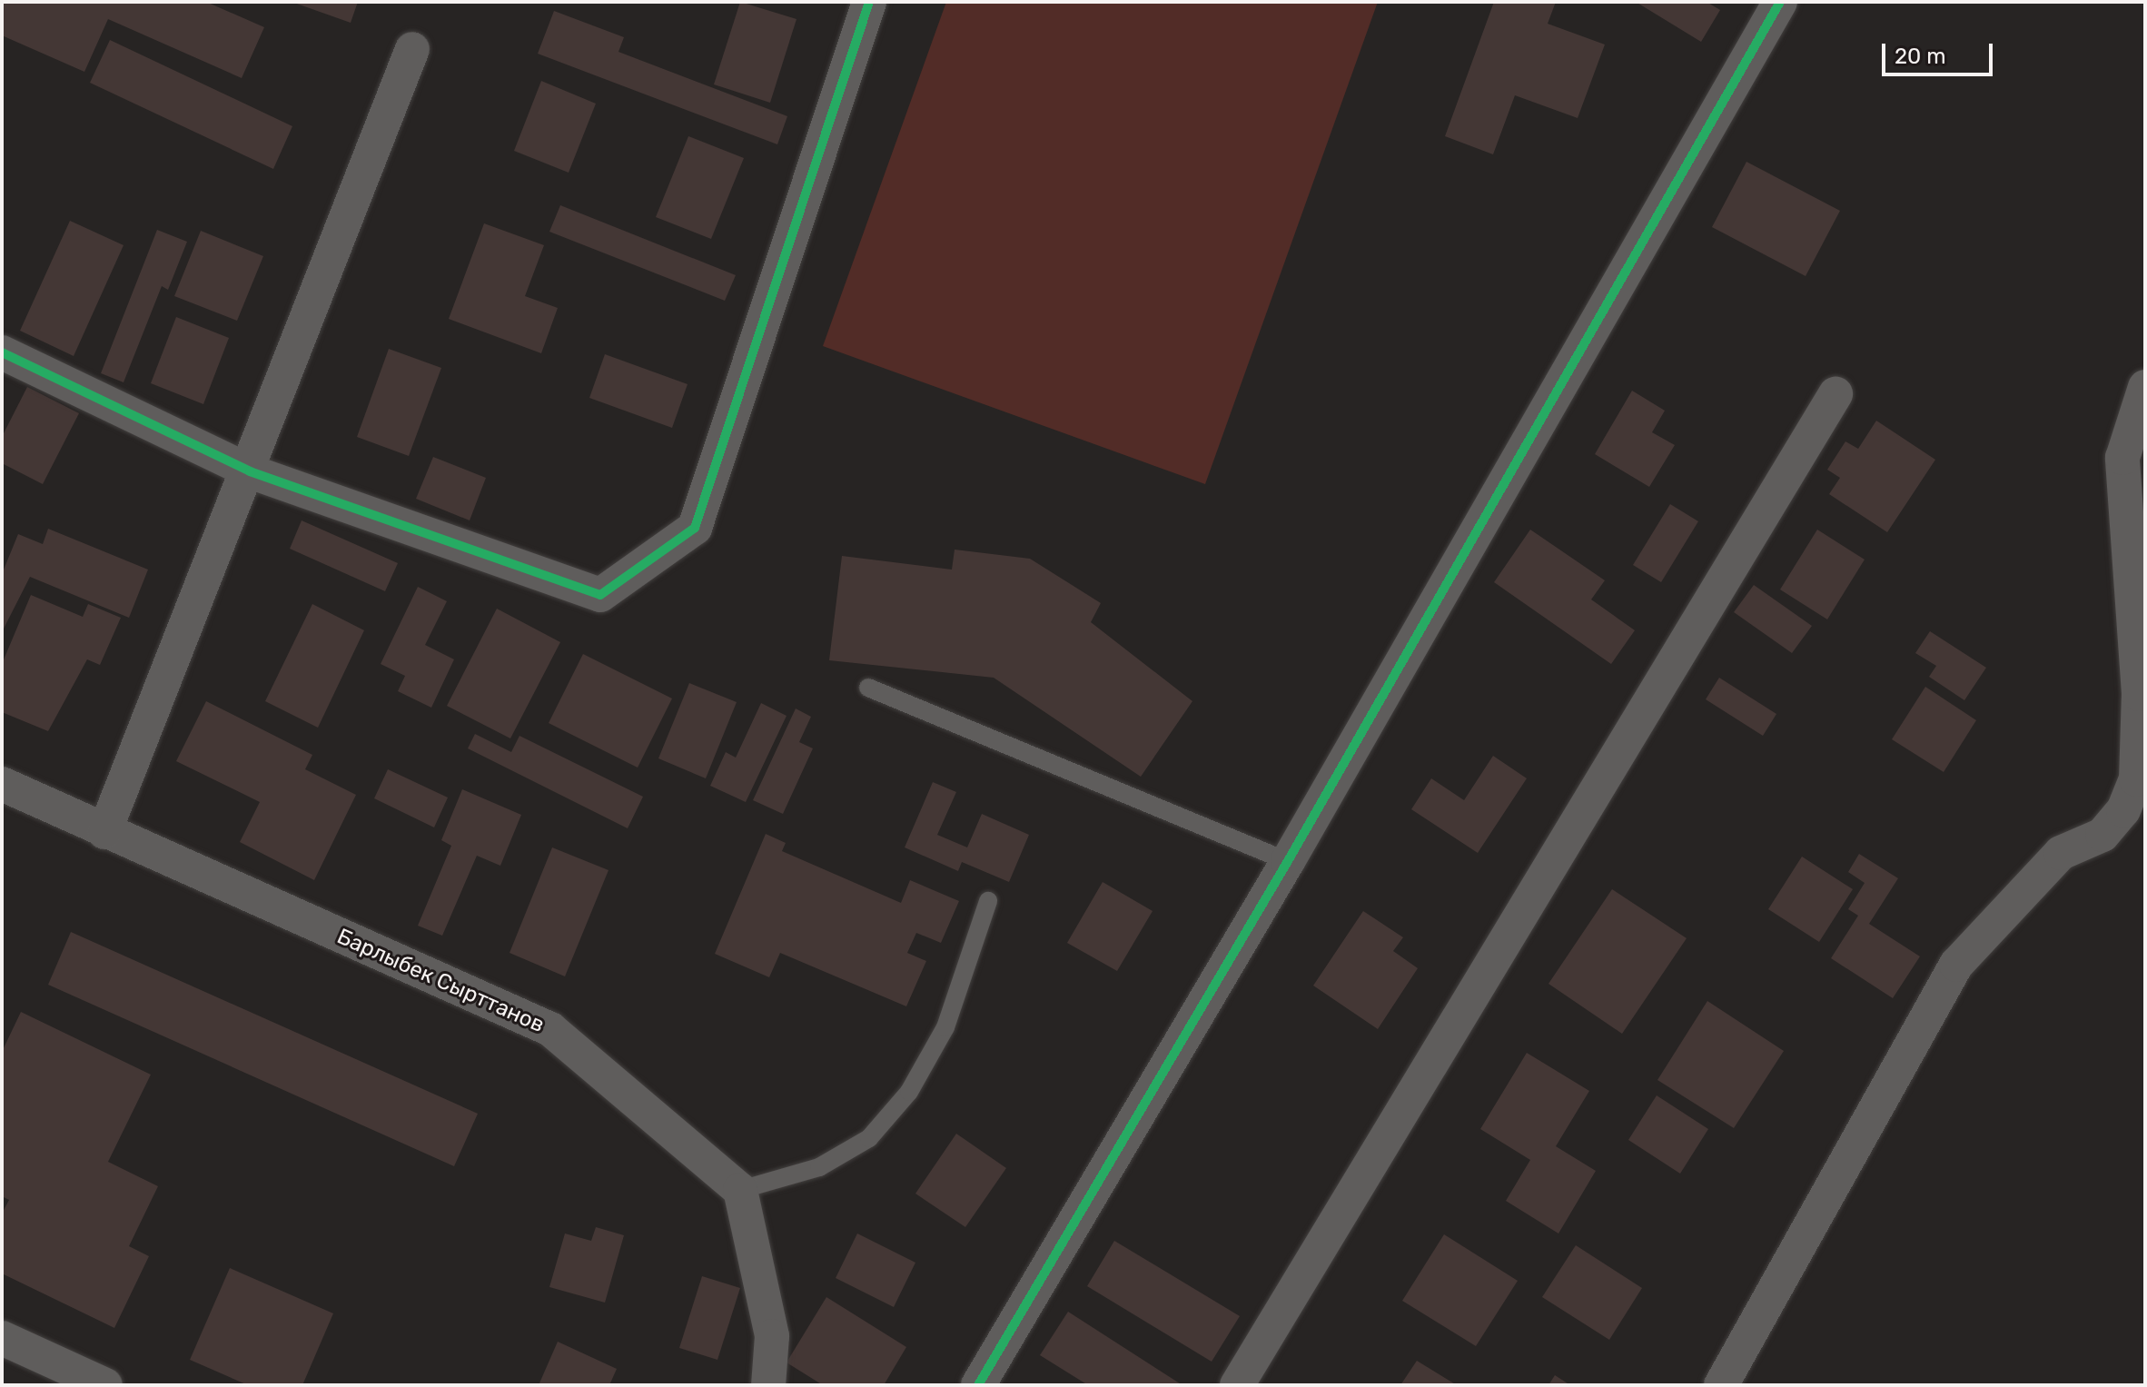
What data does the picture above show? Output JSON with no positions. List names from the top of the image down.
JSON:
{
  "streets": {
    "street": ["Барлыбек Сырттанов"]
  },
  "scale_bar": "20 m"
}
